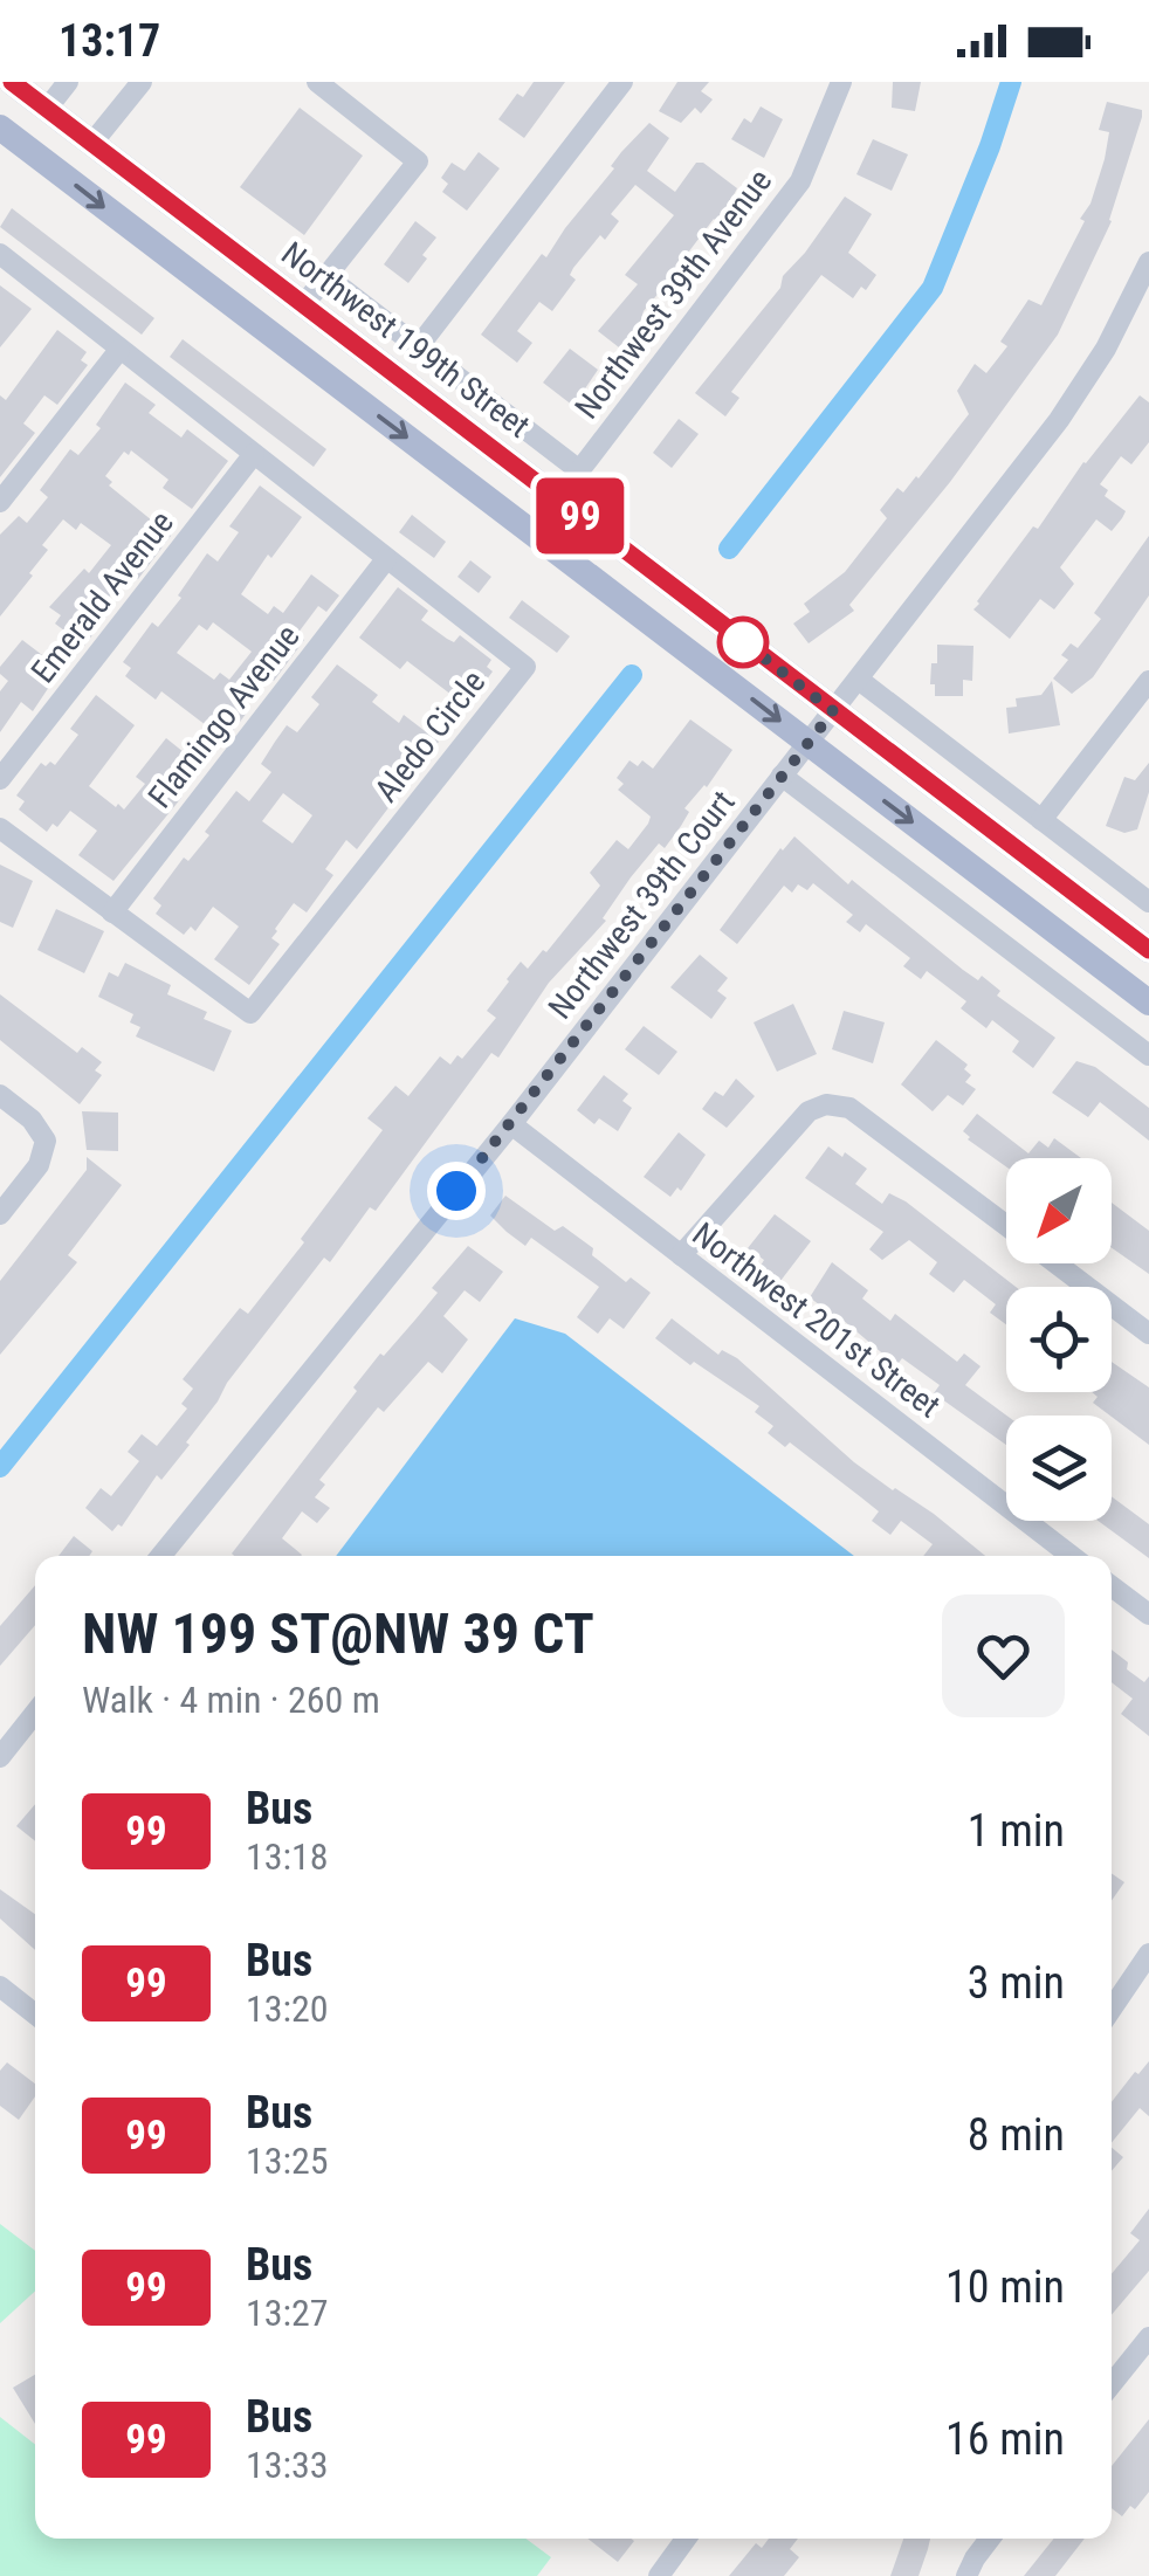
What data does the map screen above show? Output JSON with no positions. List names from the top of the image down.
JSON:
{
  "streets": {
    "main road": ["Northwest 199th Street"],
    "street": [
      "Northwest 39th Avenue",
      "Emerald Avenue",
      "Flamingo Avenue",
      "Aledo Circle",
      "Northwest 39th Court",
      "Northwest 201st Street"
    ]
  },
  "crossings": [
    ["Northwest 39th Avenue", "Northwest 199th Street"],
    ["Northwest 199th Street", "Northwest 39th Court"],
    ["Emerald Avenue", "Aledo Circle"],
    ["Flamingo Avenue", "Aledo Circle"],
    ["Northwest 39th Court", "Northwest 201st Street"]
  ],
  "lines": ["bus line 99"],
  "north": "bottom left",
  "page": {
    "status": "13:17",
    "on_map": "99",
    "heading": ["NW 199 ST@NW 39 CT", "Walk · 4 min · 260 m"],
    "list": [
      {
        "mark": "99",
        "name": "Bus",
        "note": "13:18",
        "value": "1 min"
      },
      {
        "mark": "99",
        "name": "Bus",
        "note": "13:20",
        "value": "3 min"
      },
      {
        "mark": "99",
        "name": "Bus",
        "note": "13:25",
        "value": "8 min"
      },
      {
        "mark": "99",
        "name": "Bus",
        "note": "13:27",
        "value": "10 min"
      },
      {
        "mark": "99",
        "name": "Bus",
        "note": "13:33",
        "value": "16 min"
      }
    ]
  }
}
